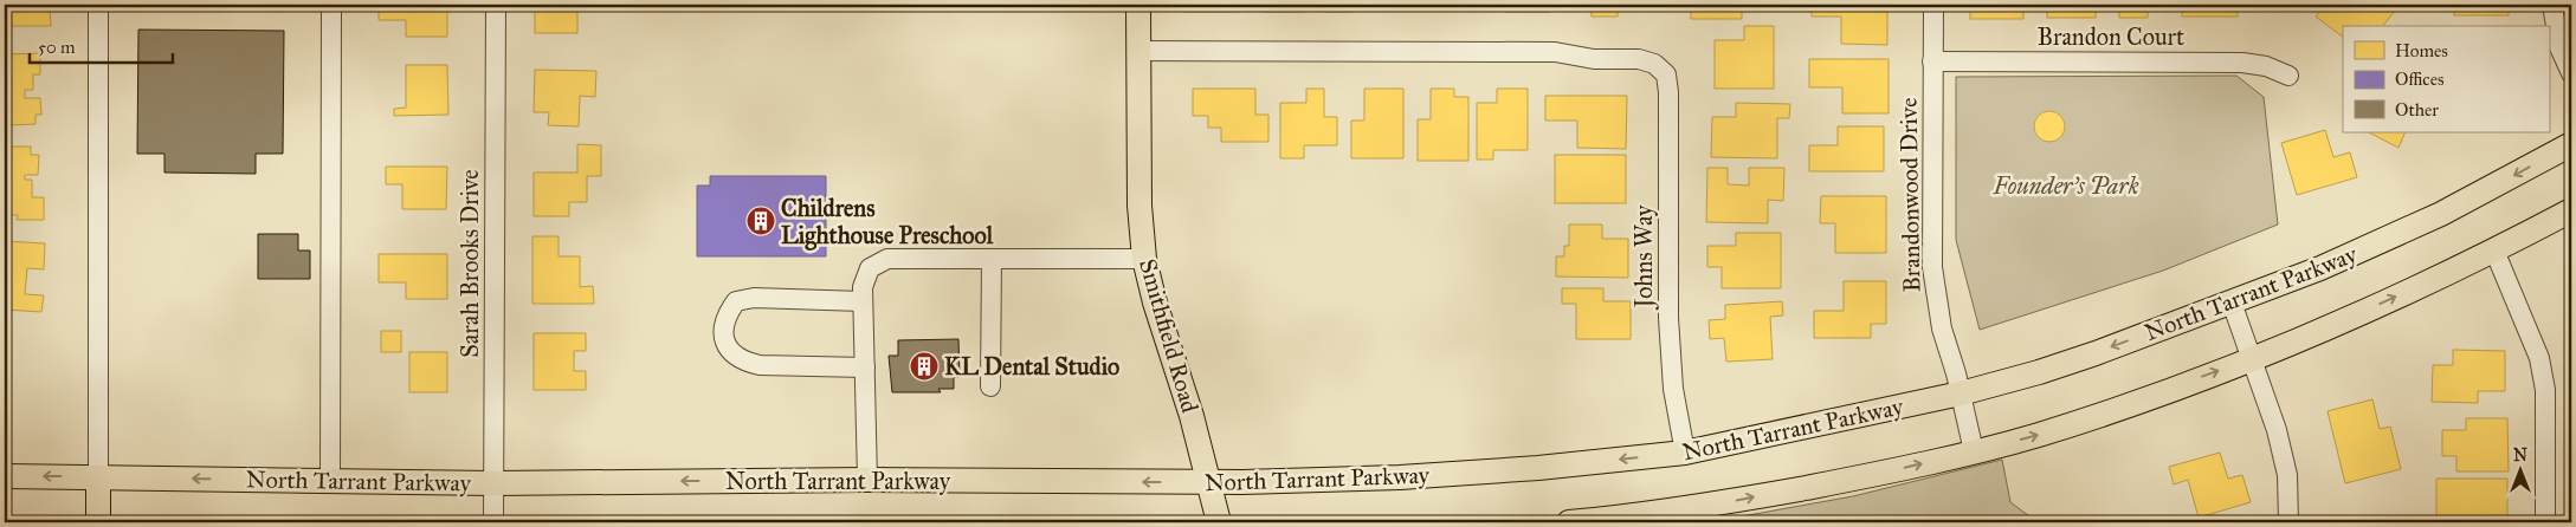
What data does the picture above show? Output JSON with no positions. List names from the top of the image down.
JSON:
{
  "streets": {
    "main road": ["North Tarrant Parkway", "Smithfield Road"],
    "street": [
      "Brandon Court",
      "Brandonwood Drive",
      "Johns Way",
      "Sarah Brooks Drive"
    ]
  },
  "crossings": [
    ["Brandon Court", "Brandonwood Drive"],
    ["Brandonwood Drive", "North Tarrant Parkway"],
    ["Johns Way", "North Tarrant Parkway"],
    ["Johns Way", "Smithfield Road"],
    ["Sarah Brooks Drive", "North Tarrant Parkway"],
    ["North Tarrant Parkway", "Smithfield Road"]
  ],
  "parks": ["Founder's Park"],
  "places": {
    "building": ["Childrens Lighthouse Preschool", "KL Dental Studio"]
  },
  "legend": ["Homes", "Offices", "Other"],
  "scale_bar": "50 m",
  "north": "top"
}
